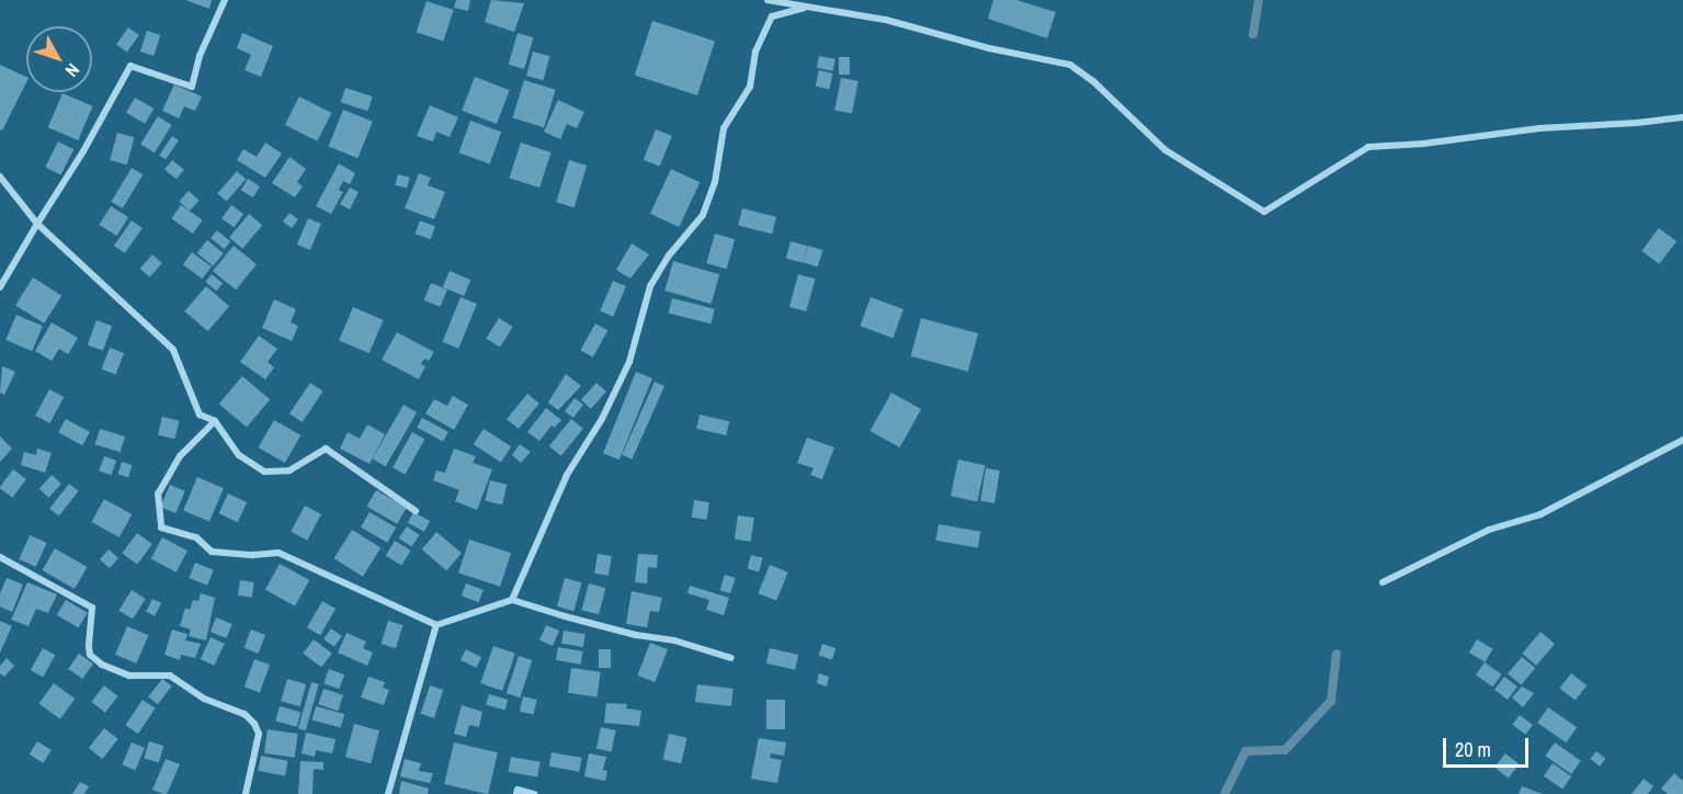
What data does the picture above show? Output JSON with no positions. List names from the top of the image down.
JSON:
{
  "scale_bar": "20 m",
  "north": "bottom right"
}
